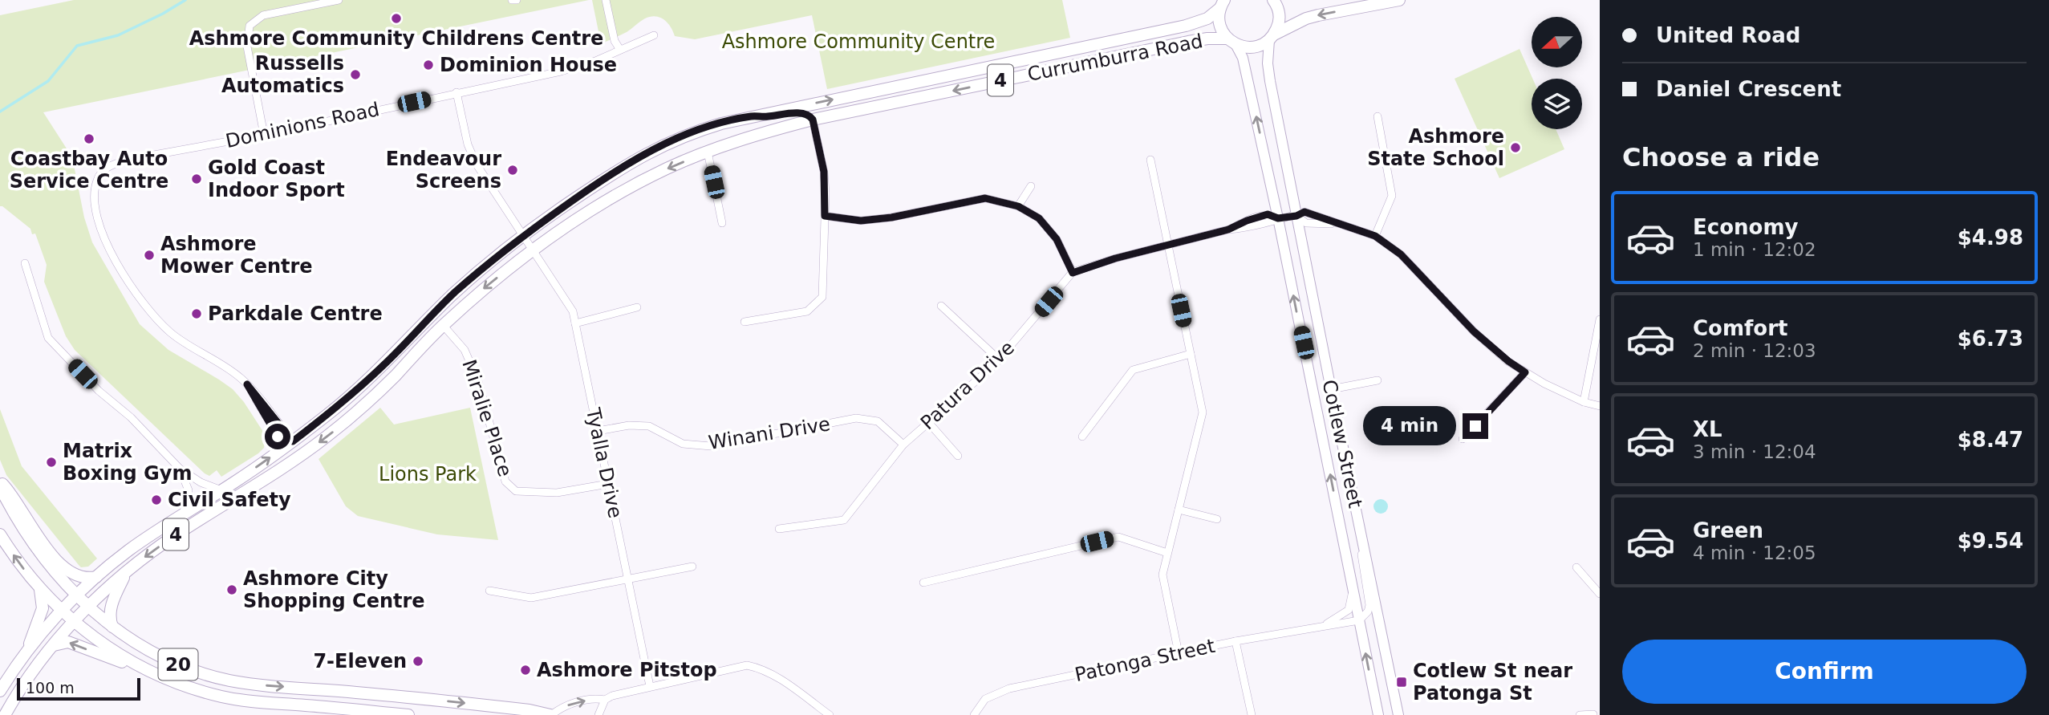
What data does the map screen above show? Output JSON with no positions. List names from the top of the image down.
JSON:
{
  "streets": {
    "main road": [
      "Currumburra Road",
      "4",
      "Cotlew Street",
      "20"
    ],
    "street": [
      "Dominions Road",
      "Patura Drive",
      "Miralie Place",
      "Winani Drive",
      "Tyalla Drive",
      "Patonga Street"
    ]
  },
  "crossings": [
    ["Currumburra Road", "4"],
    ["Currumburra Road", "Dominions Road"],
    ["Currumburra Road", "Miralie Place"],
    ["Currumburra Road", "Cotlew Street"],
    ["Currumburra Road", "Tyalla Drive"],
    ["Currumburra Road", "20"],
    ["4", "Cotlew Street"],
    ["4", "20"],
    ["Dominions Road", "Tyalla Drive"],
    ["Patura Drive", "Winani Drive"],
    ["Miralie Place", "Tyalla Drive"],
    ["Winani Drive", "Tyalla Drive"],
    ["Cotlew Street", "Patonga Street"]
  ],
  "parks": ["Ashmore Community Centre", "Lions Park"],
  "places": {
    "other": [
      "Ashmore Community Childrens Centre",
      "Dominion House",
      "Russells Automatics",
      "Coastbay Auto Service Centre",
      "Ashmore State School",
      "Endeavour Screens",
      "Gold Coast Indoor Sport",
      "Ashmore Mower Centre",
      "Parkdale Centre",
      "Matrix Boxing Gym",
      "Civil Safety",
      "Ashmore City Shopping Centre",
      "7-Eleven",
      "Ashmore Pitstop"
    ],
    "transit": ["Cotlew St near Patonga St"]
  },
  "scale_bar": "100 m",
  "north": "left",
  "page": {
    "banner": ["United Road", "Daniel Crescent"],
    "heading": "Choose a ride",
    "list": [
      {
        "name": "Economy",
        "note": "1 min · 12:02",
        "value": "$4.98"
      },
      {
        "name": "Comfort",
        "note": "2 min · 12:03",
        "value": "$6.73"
      },
      {
        "name": "XL",
        "note": "3 min · 12:04",
        "value": "$8.47"
      },
      {
        "name": "Green",
        "note": "4 min · 12:05",
        "value": "$9.54"
      }
    ],
    "bubble": "4 min",
    "buttons": "Confirm",
    "scale": "100 m"
  }
}
